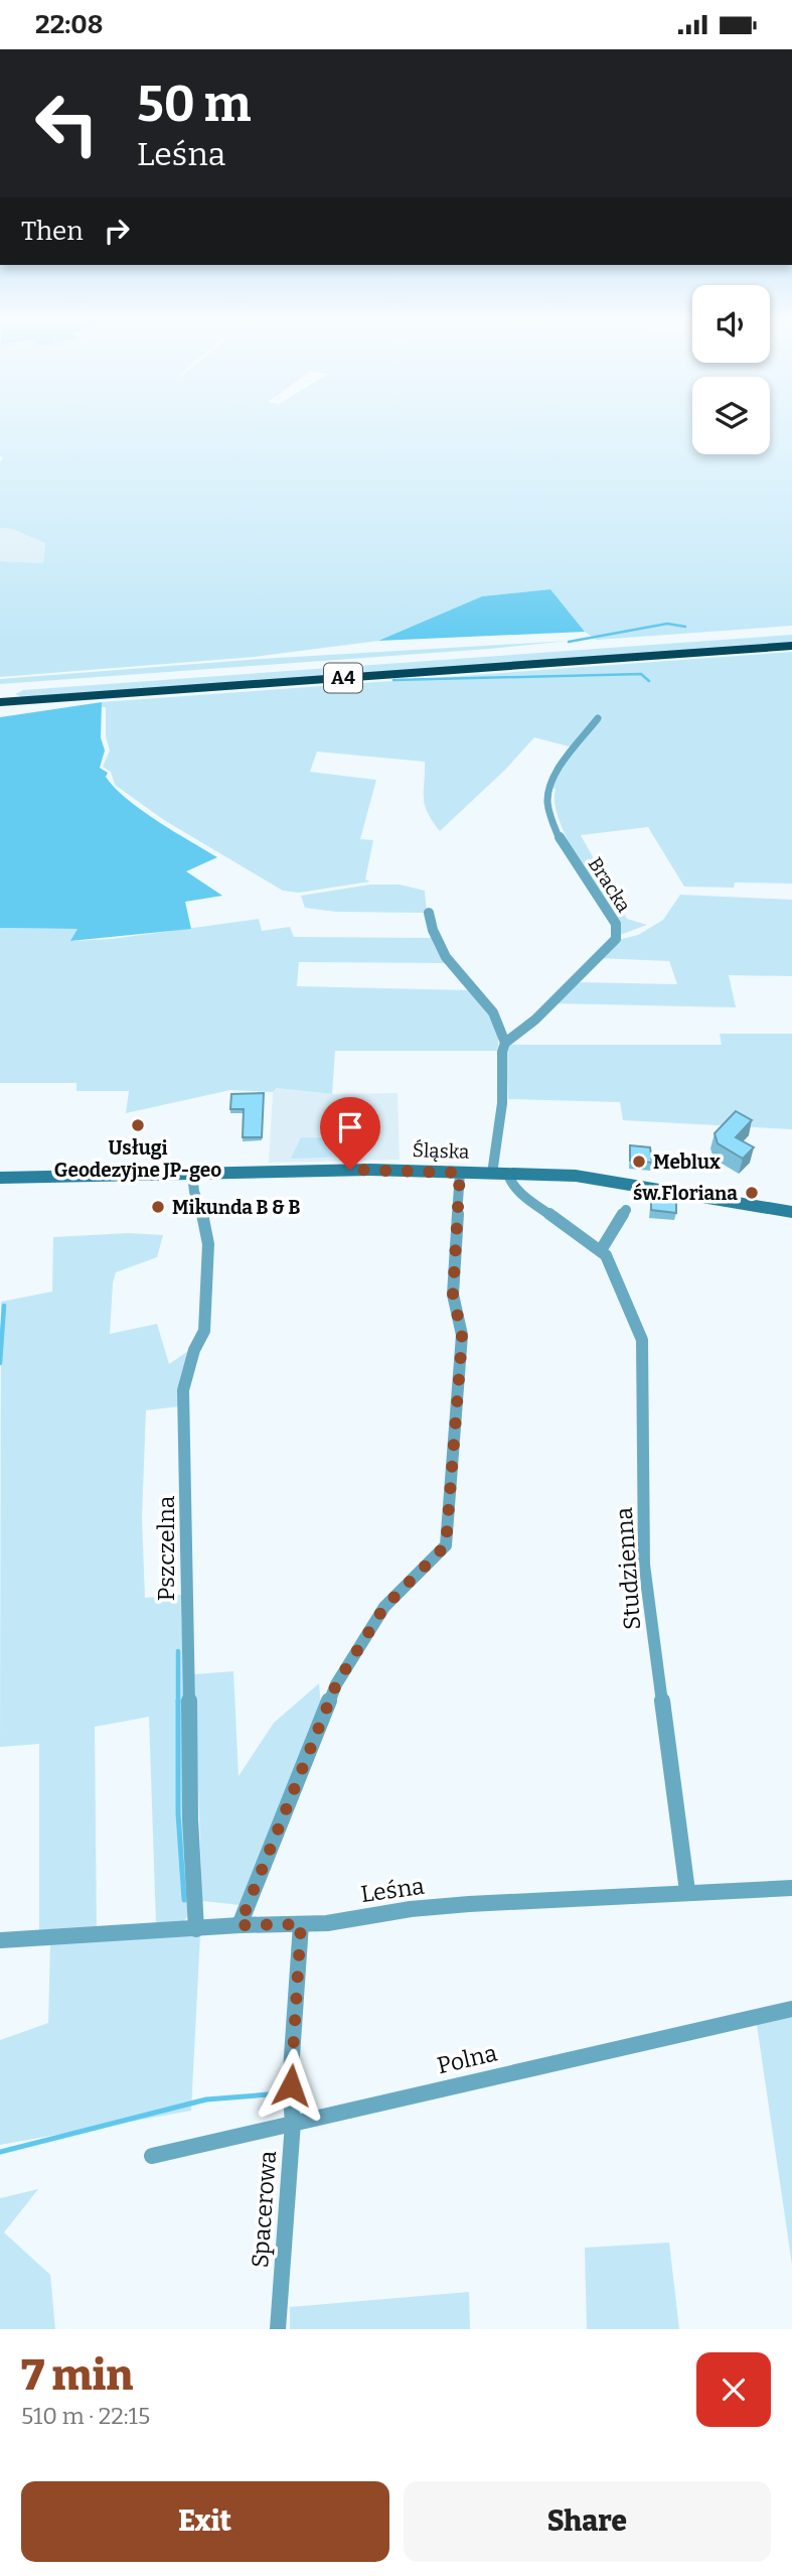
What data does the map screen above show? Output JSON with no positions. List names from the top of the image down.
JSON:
{
  "streets": {
    "highway": ["A4"],
    "main road": ["Śląska"],
    "street": [
      "Bracka",
      "Pszczelna",
      "Studzienna",
      "Leśna",
      "Polna",
      "Spacerowa"
    ]
  },
  "crossings": [
    ["Śląska", "Pszczelna"],
    ["Śląska", "Studzienna"],
    ["Pszczelna", "Leśna"],
    ["Studzienna", "Leśna"],
    ["Leśna", "Spacerowa"],
    ["Polna", "Spacerowa"]
  ],
  "places": [
    "Usługi Geodezyjne JP-geo",
    "Meblux",
    "św.Floriana",
    "Mikunda B & B"
  ],
  "page": {
    "status": "22:08",
    "turn": ["50 m", "Leśna"],
    "then": "Then",
    "heading": ["7 min", "510 m · 22:15"],
    "buttons": ["Exit", "Share"]
  }
}
